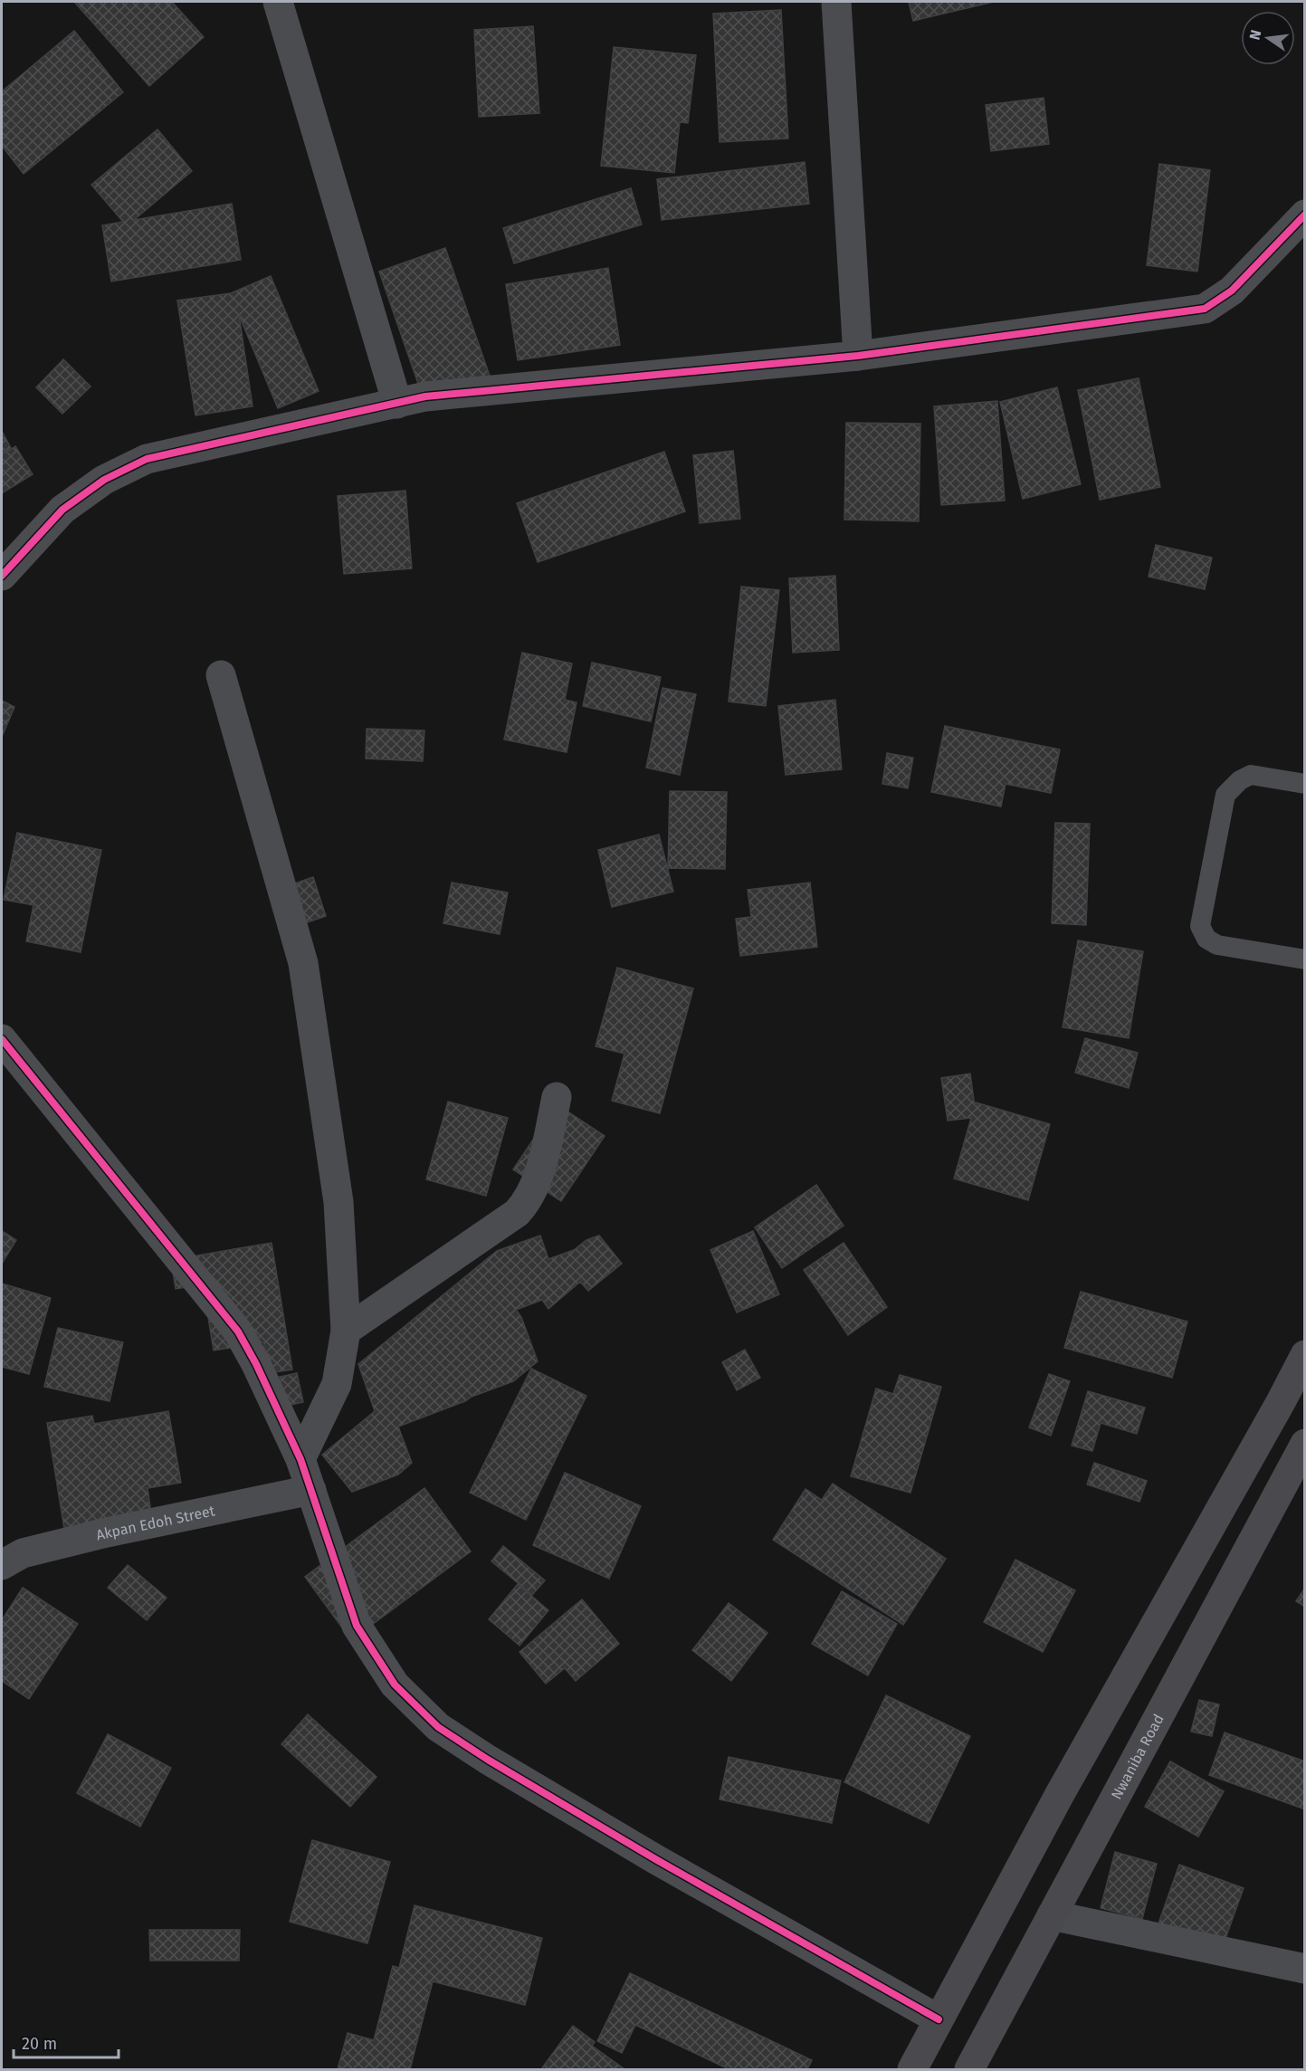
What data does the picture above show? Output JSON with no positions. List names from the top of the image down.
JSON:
{
  "streets": {
    "main road": ["Nwaniba Road"],
    "street": ["Akpan Edoh Street"]
  },
  "scale_bar": "20 m",
  "north": "left"
}
